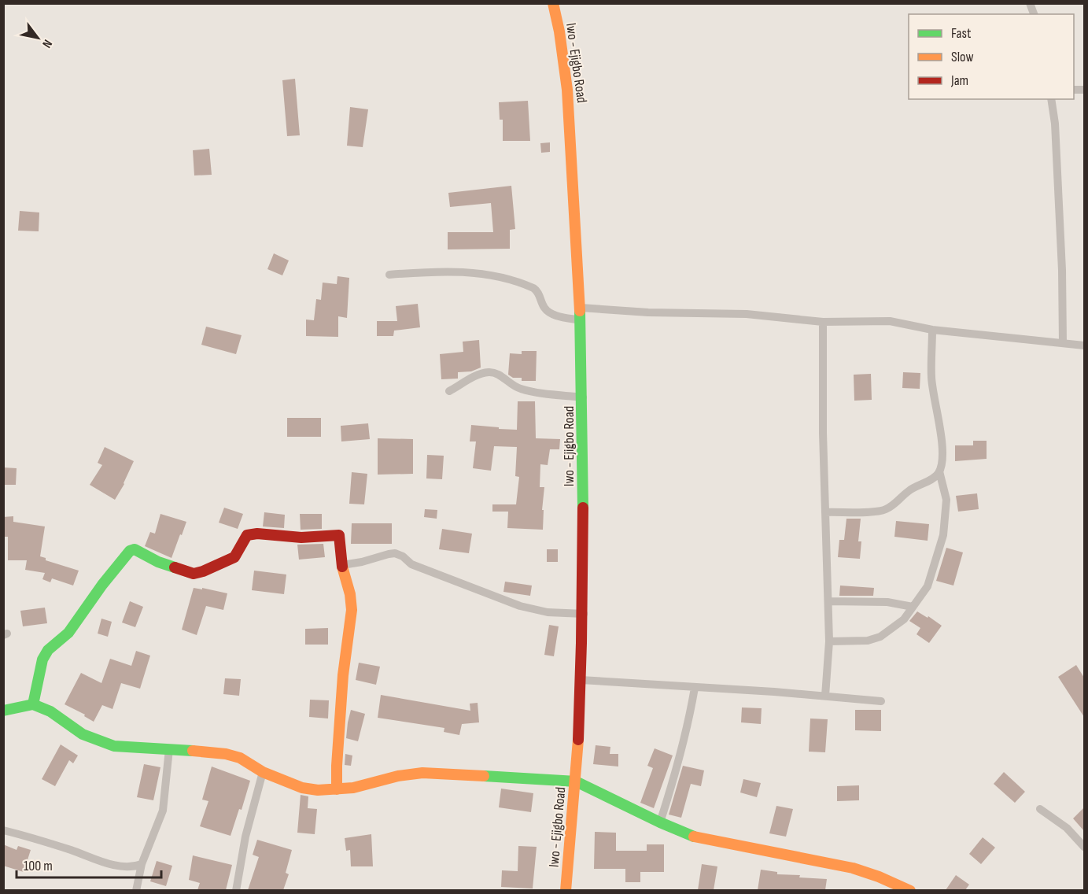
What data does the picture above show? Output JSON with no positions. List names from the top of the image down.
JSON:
{
  "streets": {
    "street": ["Iwo - Ejigbo Road"]
  },
  "legend": ["Fast", "Slow", "Jam"],
  "scale_bar": "100 m",
  "north": "bottom right"
}
